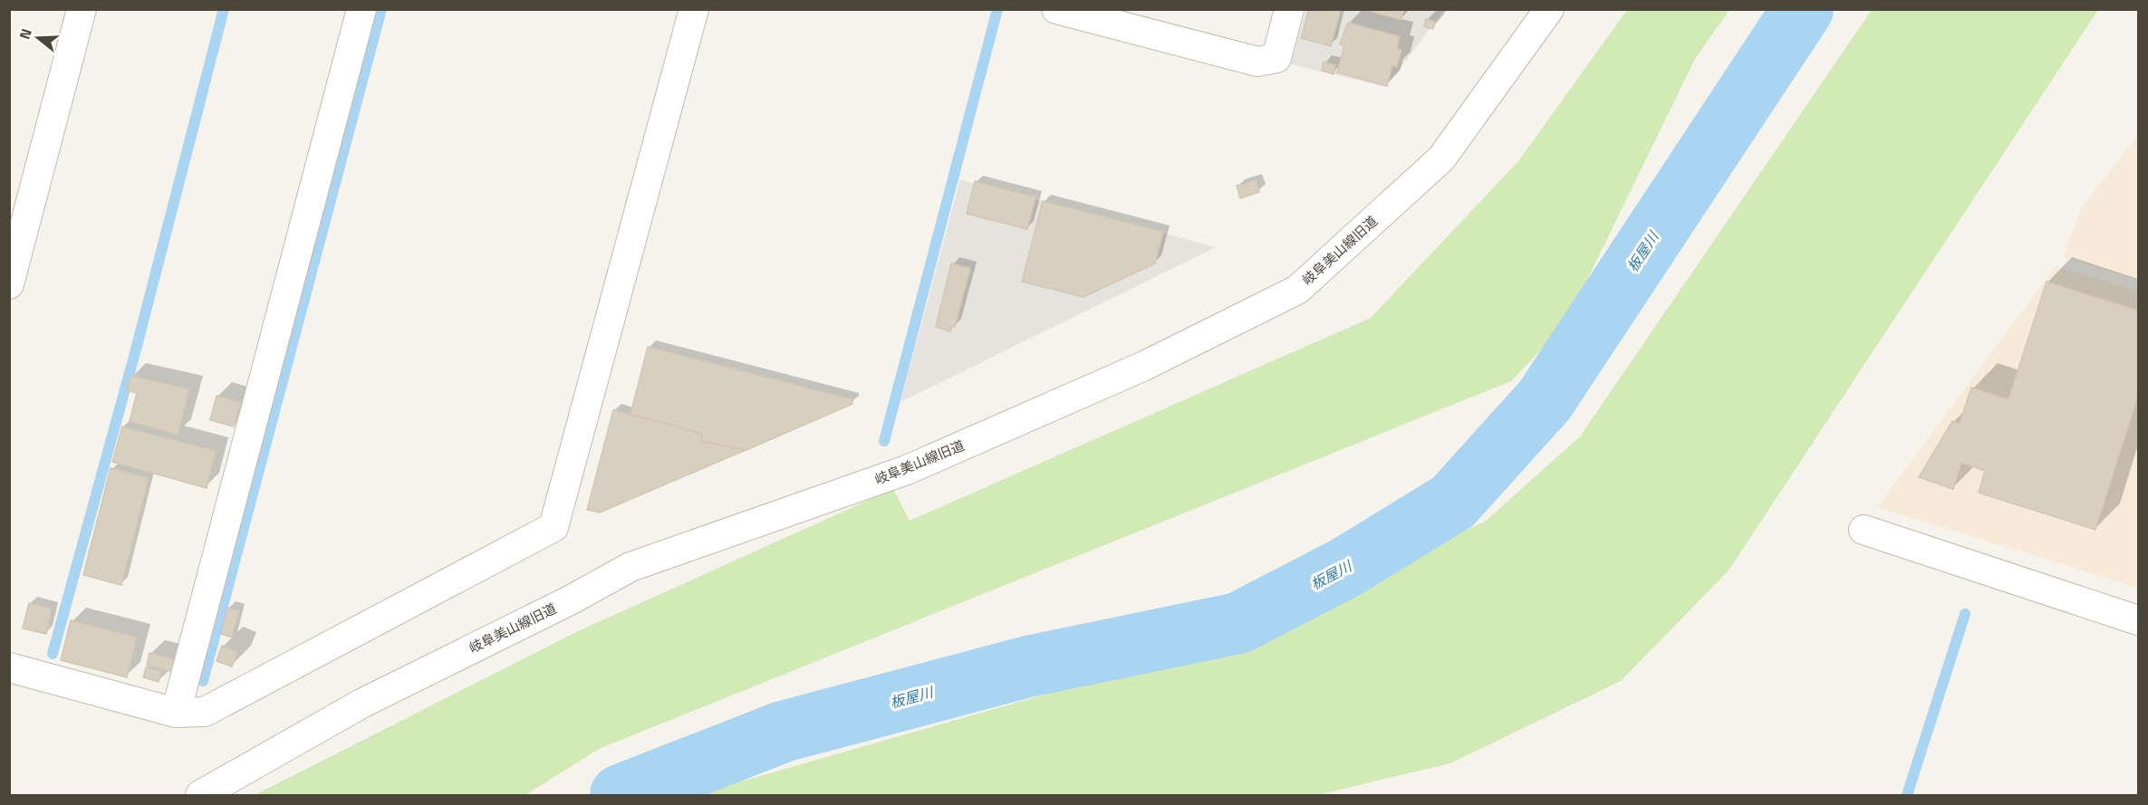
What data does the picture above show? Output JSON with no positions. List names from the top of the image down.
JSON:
{
  "streets": {
    "street": ["岐阜美山線旧道"]
  },
  "water": ["板屋川"],
  "north": "left"
}
